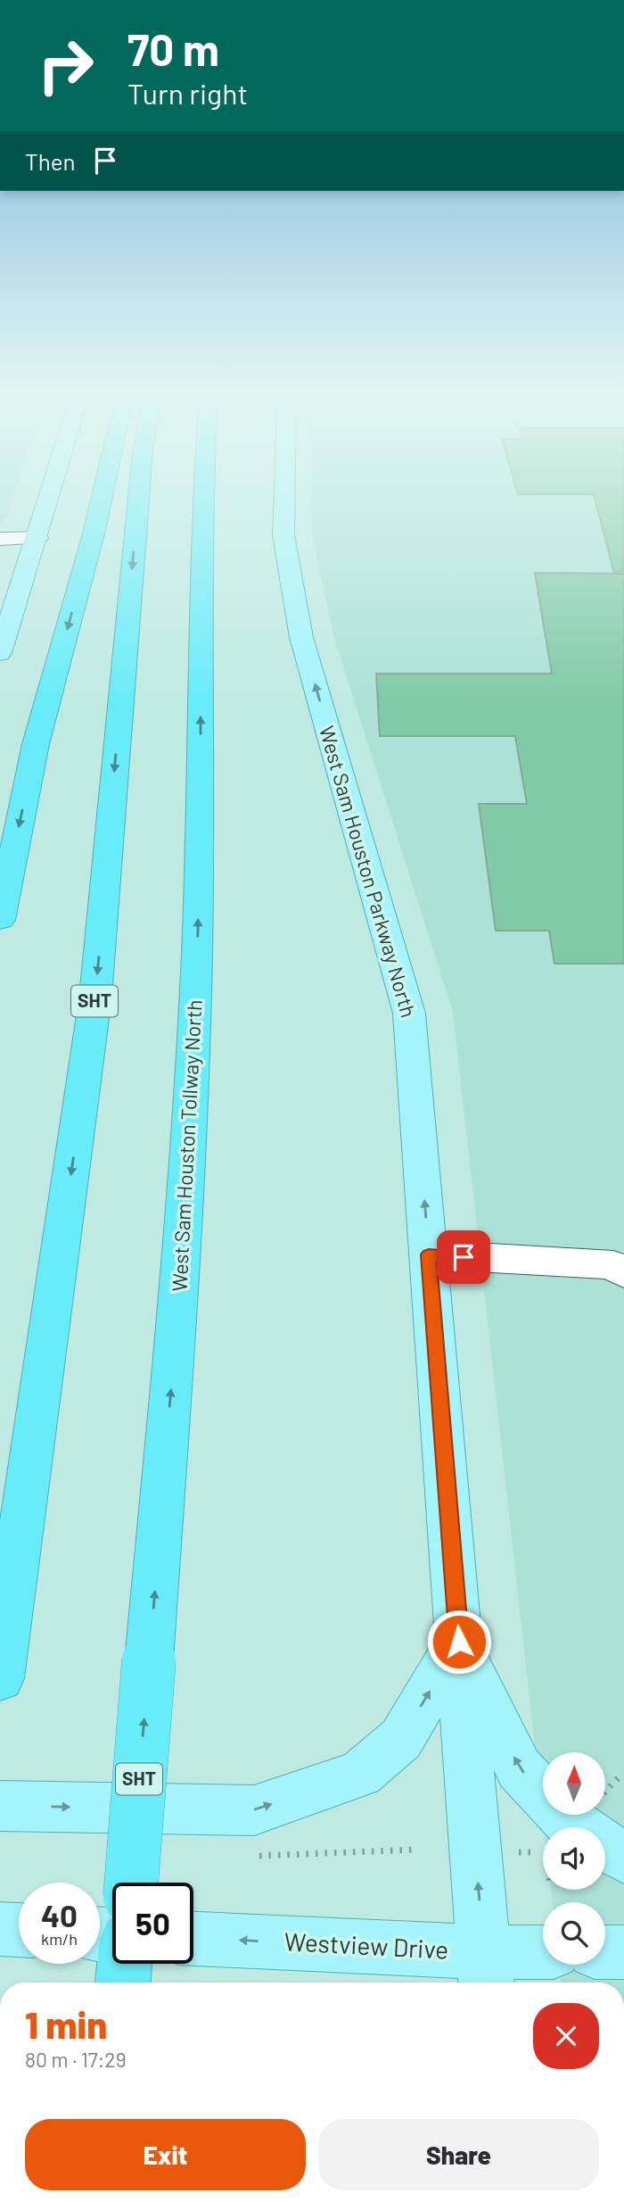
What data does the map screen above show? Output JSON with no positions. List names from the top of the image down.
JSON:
{
  "streets": {
    "highway": ["SHT", "West Sam Houston Tollway North"],
    "main road": ["West Sam Houston Parkway North", "Westview Drive"]
  },
  "crossings": [
    ["West Sam Houston Parkway North", "Westview Drive"]
  ],
  "one_way": ["West Sam Houston Parkway North", "Westview Drive"],
  "north": "top",
  "page": {
    "turn": ["70 m", "Turn right"],
    "then": "Then",
    "speed": "40 km/h",
    "limit": "50",
    "heading": ["1 min", "80 m · 17:29"],
    "buttons": ["Exit", "Share"]
  }
}
